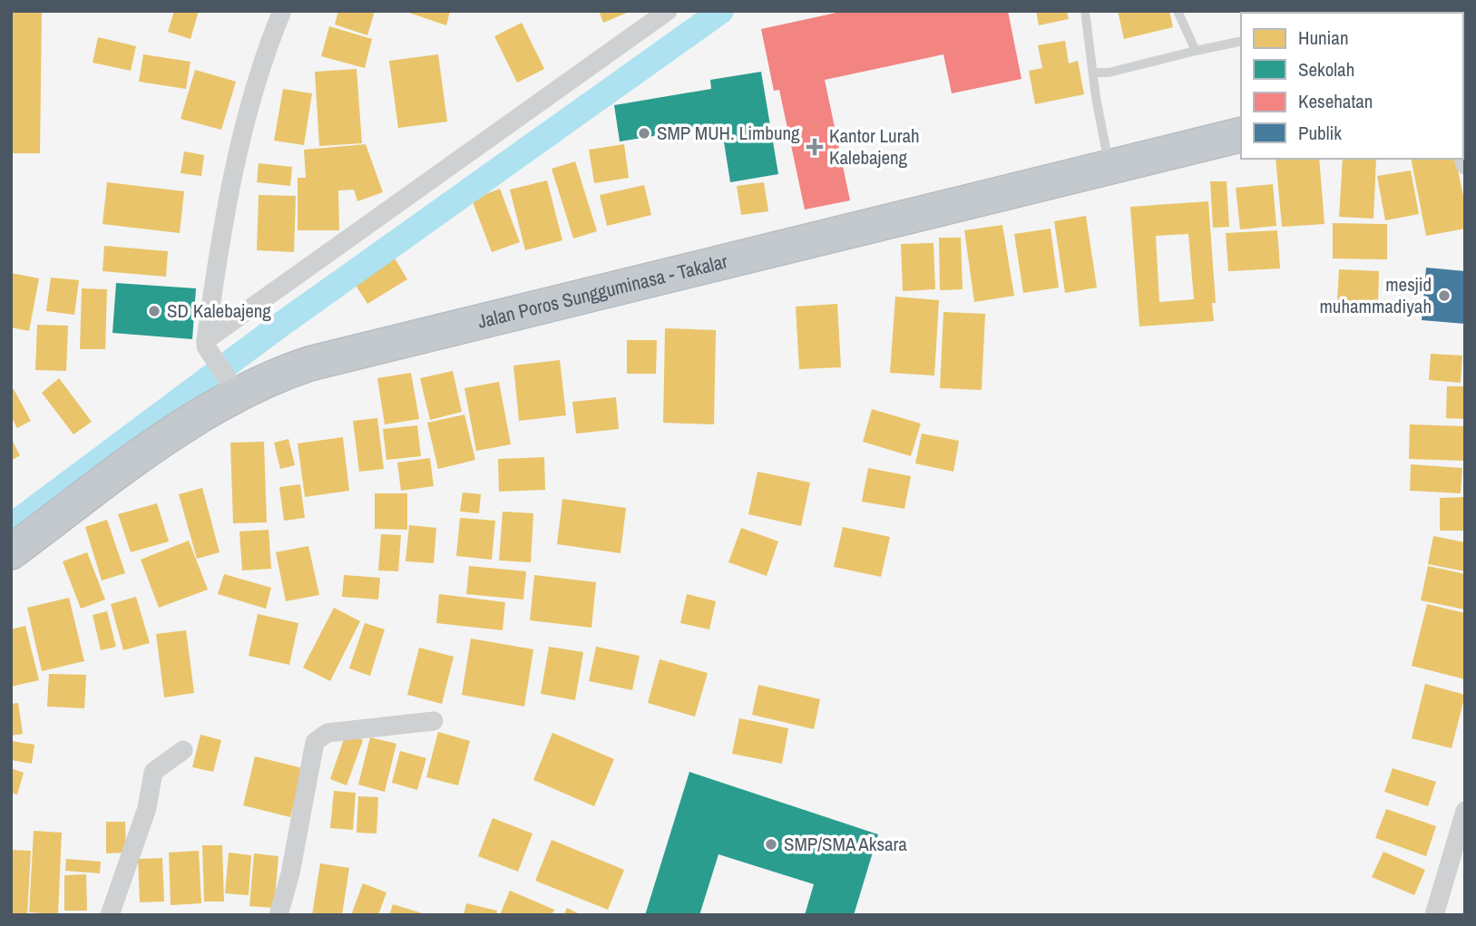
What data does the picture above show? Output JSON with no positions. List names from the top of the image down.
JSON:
{
  "streets": {
    "highway": ["Jalan Poros Sungguminasa - Takalar"]
  },
  "places": {
    "other": [
      "SMP MUH. Limbung",
      "mesjid muhammadiyah",
      "SD Kalebajeng",
      "SMP/SMA Aksara"
    ],
    "health": ["Kantor Lurah Kalebajeng"]
  },
  "legend": [
    "Hunian",
    "Sekolah",
    "Kesehatan",
    "Publik"
  ]
}
